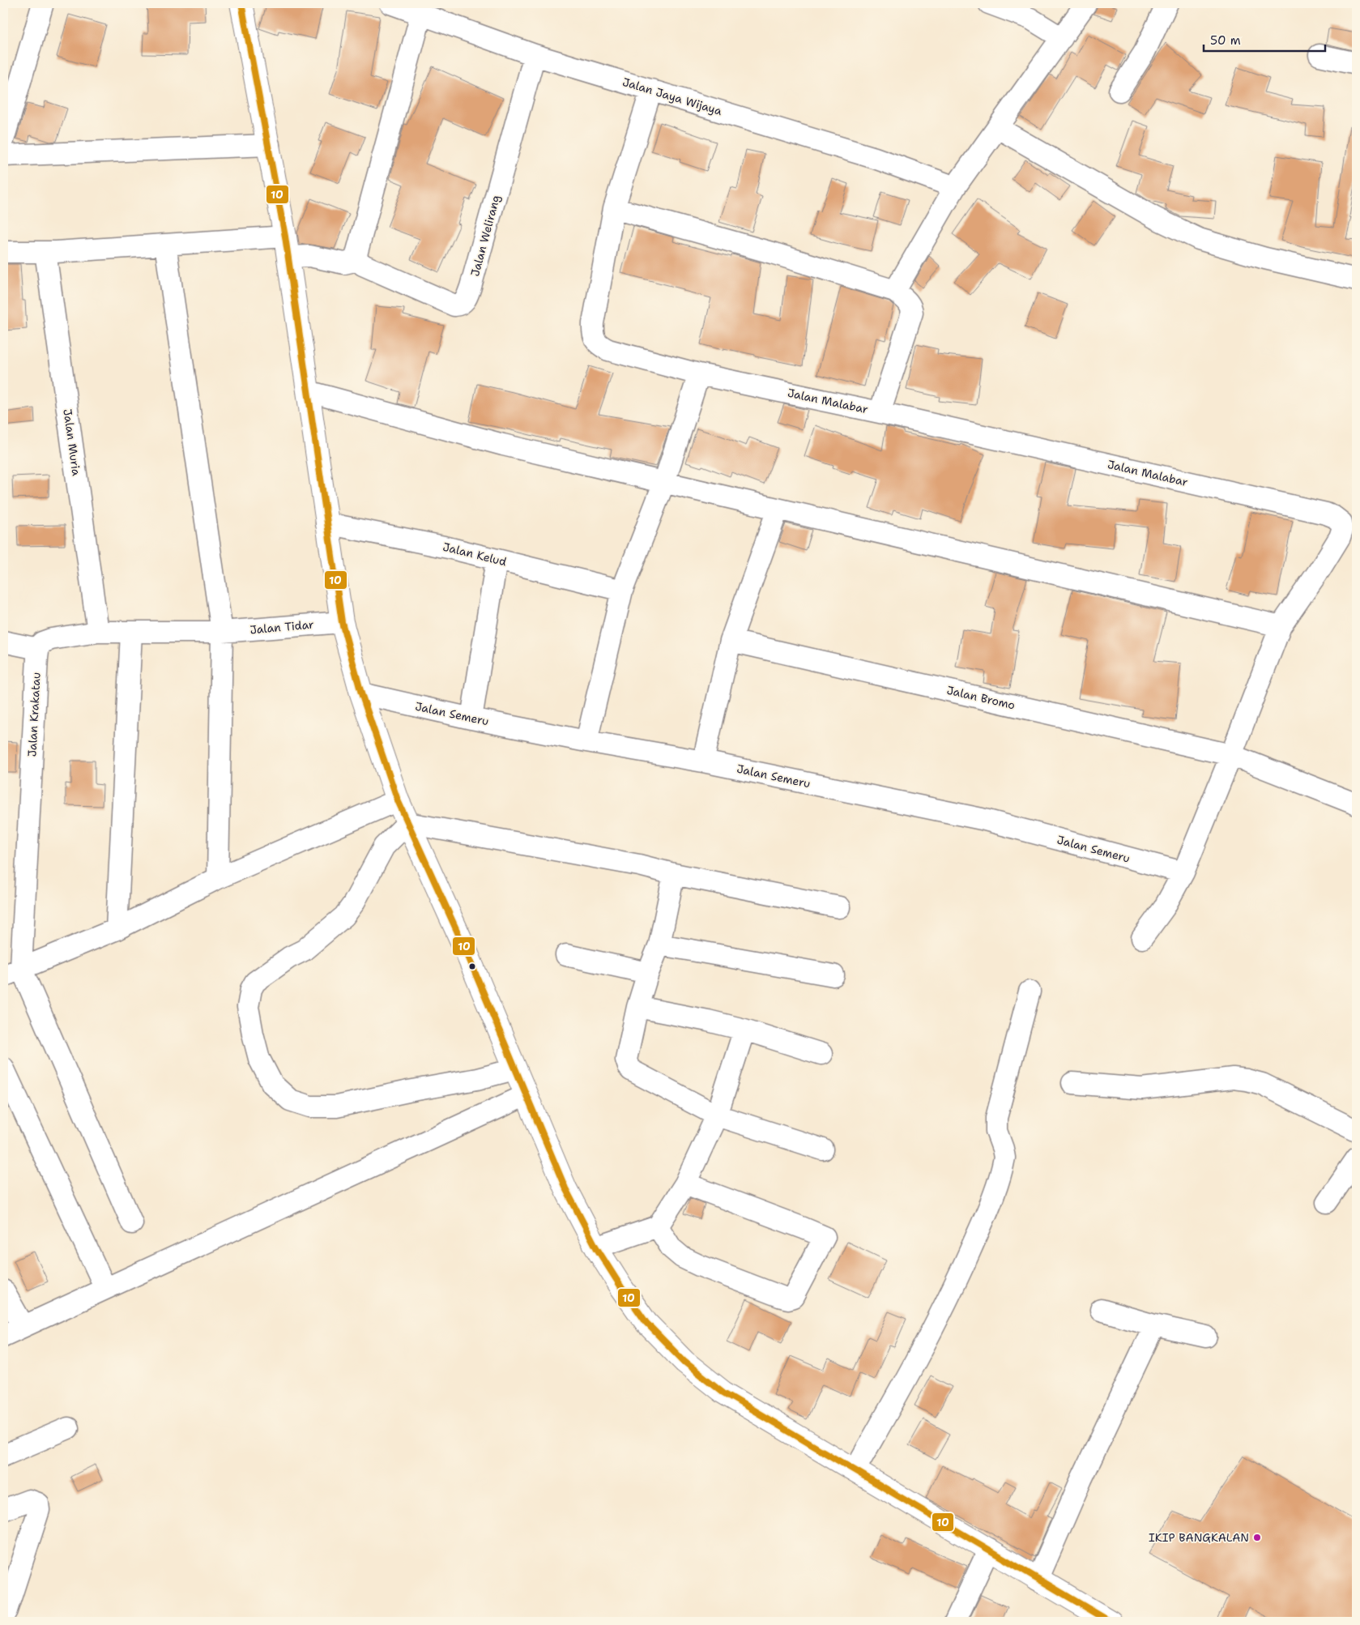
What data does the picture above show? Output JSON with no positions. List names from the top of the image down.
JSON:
{
  "streets": {
    "street": [
      "Jalan Jaya Wijaya",
      "Jalan Welirang",
      "Jalan Malabar",
      "Jalan Muria",
      "Jalan Kelud",
      "Jalan Tidar",
      "Jalan Bromo",
      "Jalan Semeru",
      "Jalan Krakatau"
    ]
  },
  "crossings": [
    ["Jalan Jaya Wijaya", "Jalan Welirang"],
    ["Jalan Malabar", "Jalan Bromo"],
    ["Jalan Malabar", "Jalan Semeru"]
  ],
  "places": ["IKIP BANGKALAN"],
  "lines": ["transit line 10"],
  "scale_bar": "50 m"
}
